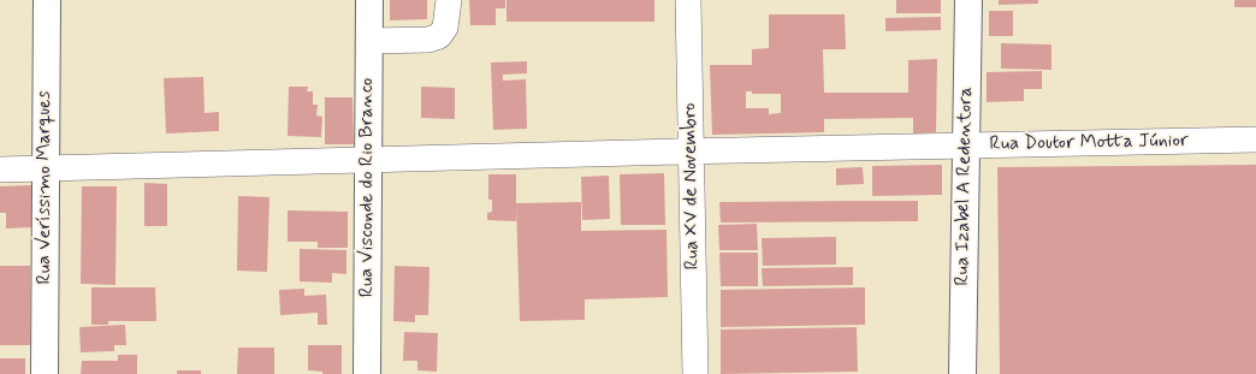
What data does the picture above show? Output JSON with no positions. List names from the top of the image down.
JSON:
{
  "streets": {
    "main road": ["Rua Izabel A Redentora", "Rua Veríssimo Marques", "Rua Visconde do Rio Branco"],
    "street": ["Rua Doutor Motta Júnior", "Rua XV de Novembro"]
  },
  "crossings": [
    ["Rua Doutor Motta Júnior", "Rua XV de Novembro"],
    ["Rua Doutor Motta Júnior", "Rua Izabel A Redentora"],
    ["Rua Doutor Motta Júnior", "Rua Veríssimo Marques"],
    ["Rua Doutor Motta Júnior", "Rua Visconde do Rio Branco"]
  ]
}
